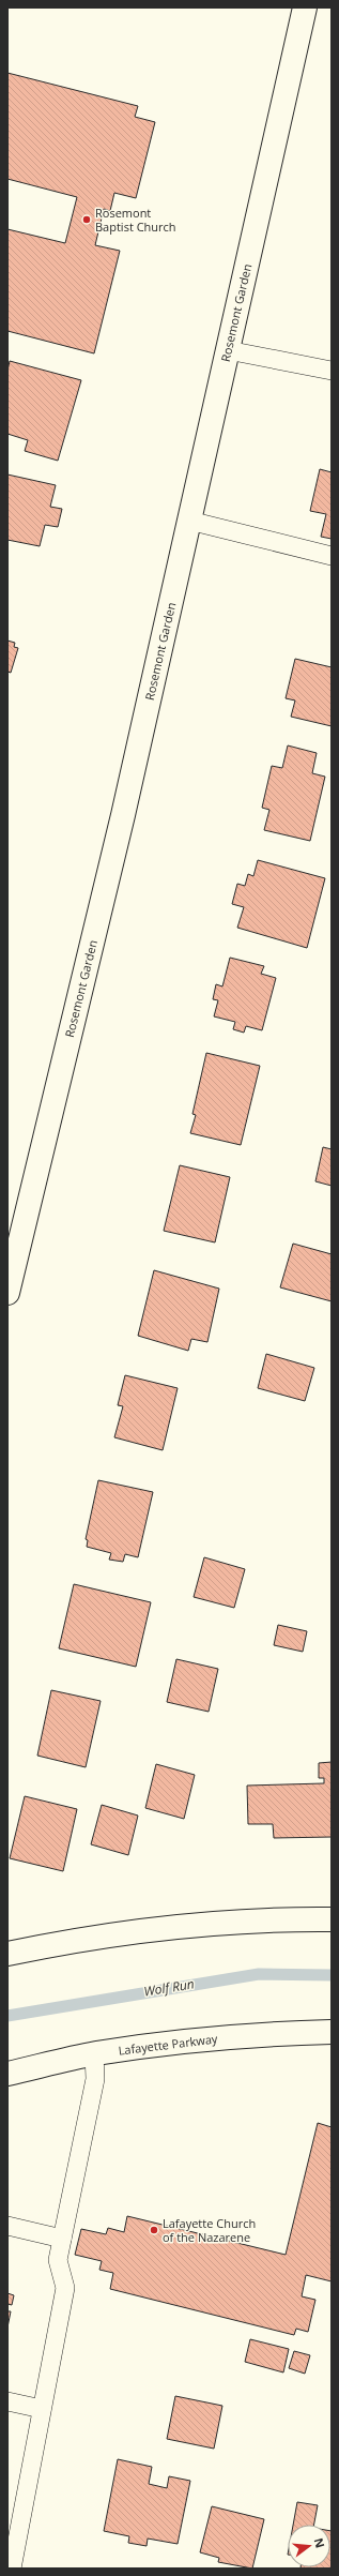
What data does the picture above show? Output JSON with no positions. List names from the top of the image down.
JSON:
{
  "streets": {
    "main road": ["Rosemont Garden", "Lafayette Parkway"]
  },
  "water": ["Wolf Run"],
  "places": ["Rosemont Baptist Church", "Lafayette Church of the Nazarene"],
  "north": "right"
}
